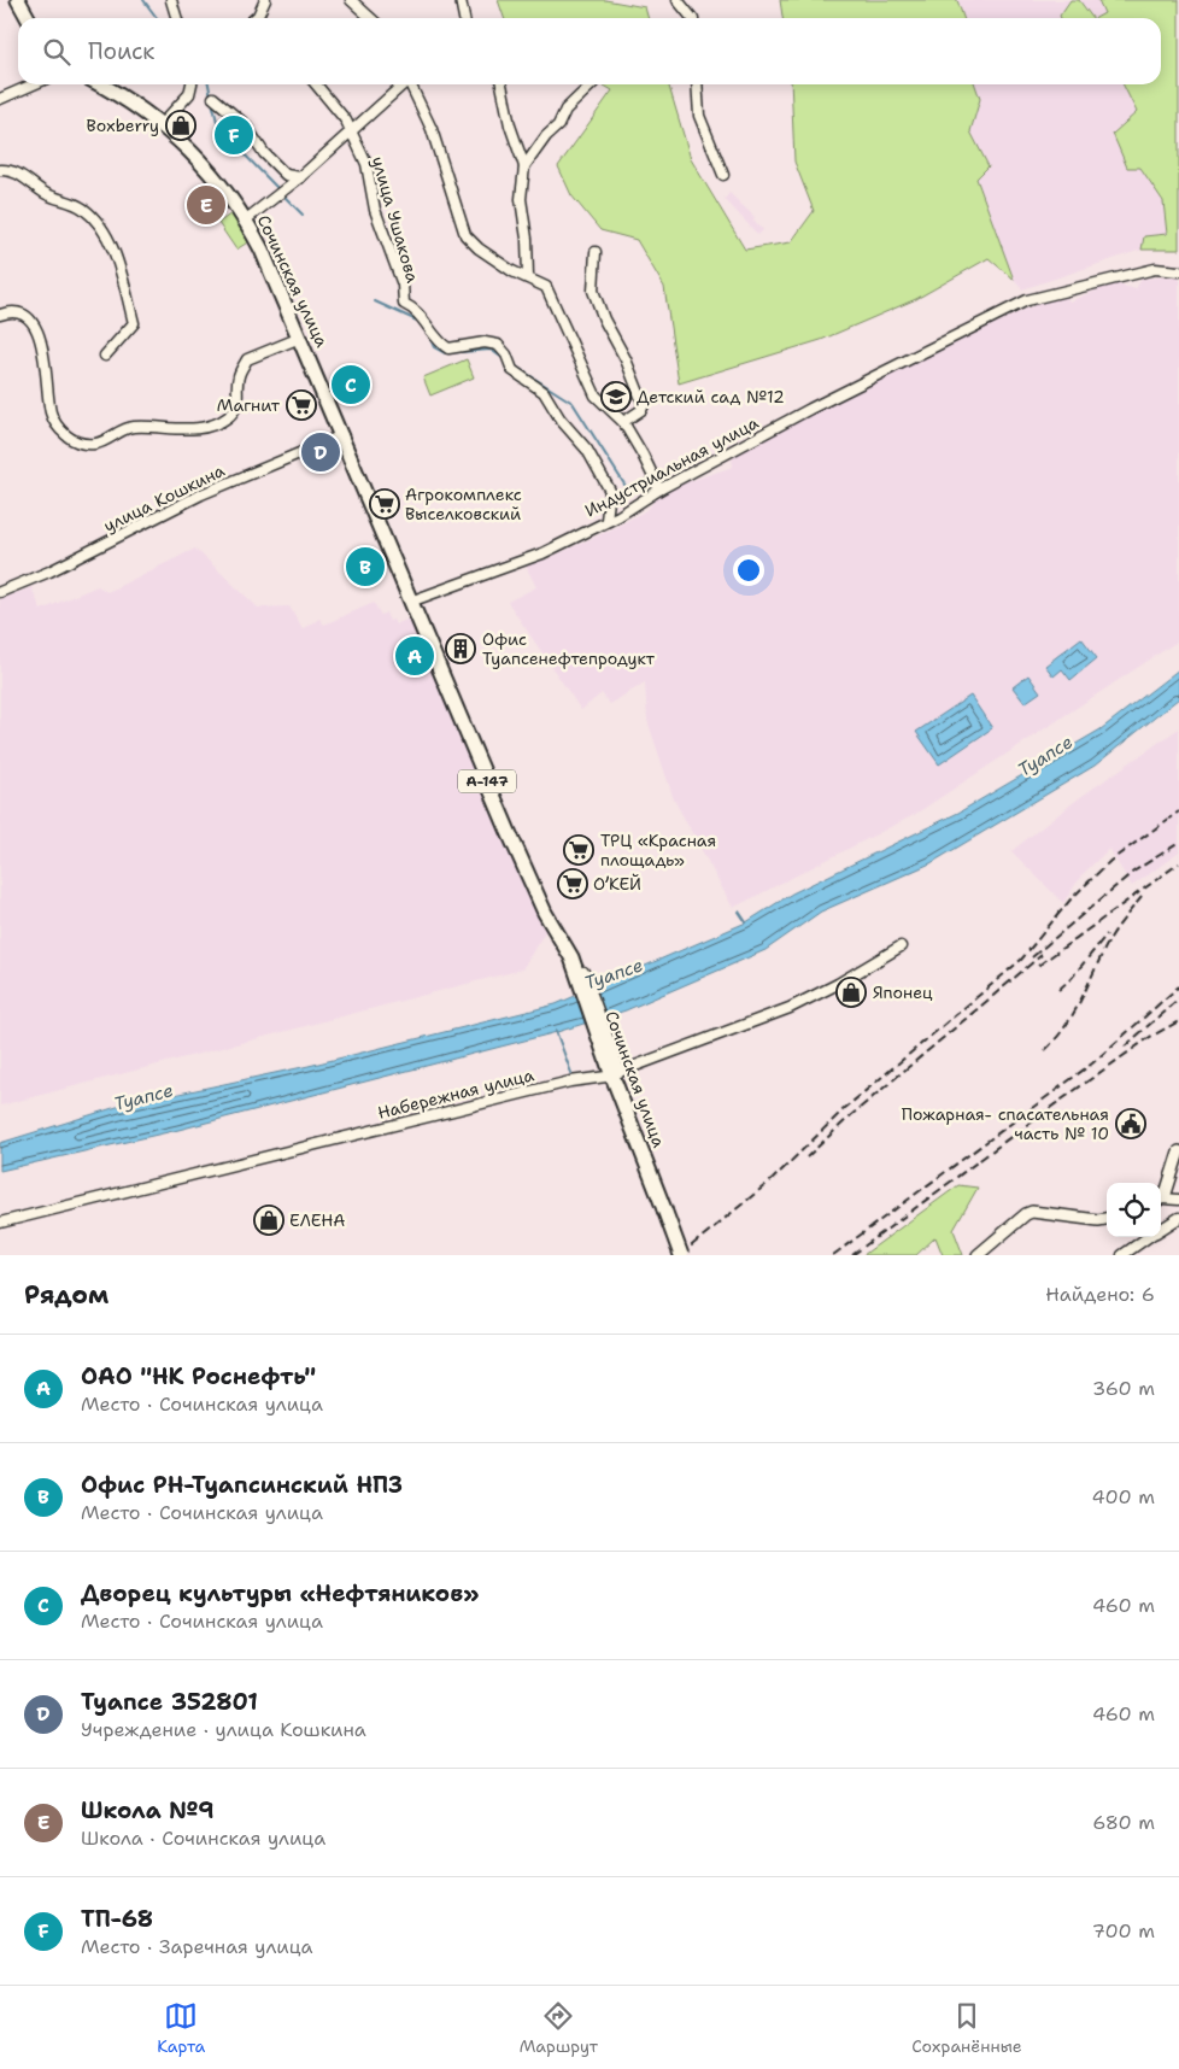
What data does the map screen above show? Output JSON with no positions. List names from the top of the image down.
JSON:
{
  "streets": {
    "highway": ["Сочинская улица", "А-147"],
    "street": [
      "улица Ушакова",
      "Индустриальная улица",
      "улица Кошкина",
      "Набережная улица"
    ]
  },
  "crossings": [
    ["улица Ушакова", "Индустриальная улица"],
    ["Сочинская улица", "Индустриальная улица"],
    ["Сочинская улица", "улица Кошкина"],
    ["Сочинская улица", "Набережная улица"]
  ],
  "water": ["Туапсе"],
  "places": {
    "shop": ["Boxberry", "Японец", "ЕЛЕНА"],
    "school or university": ["Детский сад №12"],
    "supermarket": [
      "Магнит",
      "Агрокомплекс Выселковский",
      "ТРЦ «Красная площадь»",
      "О’КЕЙ"
    ],
    "building": ["Офис Туапсенефтепродукт"],
    "public building": ["Пожарная- спасательная часть № 10"]
  },
  "page": {
    "search": "Поиск",
    "pins": [
      "F",
      "E",
      "C",
      "D",
      "B",
      "A"
    ],
    "heading": ["Рядом", "Найдено: 6"],
    "list": [
      {
        "mark": "A",
        "name": "ОАО \"НК Роснефть\"",
        "note": "Место · Сочинская улица",
        "value": "360 m"
      },
      {
        "mark": "B",
        "name": "Офис РН-Туапсинский НПЗ",
        "note": "Место · Сочинская улица",
        "value": "400 m"
      },
      {
        "mark": "C",
        "name": "Дворец культуры «Нефтяников»",
        "note": "Место · Сочинская улица",
        "value": "460 m"
      },
      {
        "mark": "D",
        "name": "Туапсе 352801",
        "note": "Учреждение · улица Кошкина",
        "value": "460 m"
      },
      {
        "mark": "E",
        "name": "Школа №9",
        "note": "Школа · Сочинская улица",
        "value": "680 m"
      },
      {
        "mark": "F",
        "name": "ТП-68",
        "note": "Место · Заречная улица",
        "value": "700 m"
      }
    ],
    "nav": ["Карта", "Маршрут", "Сохранённые"]
  }
}
